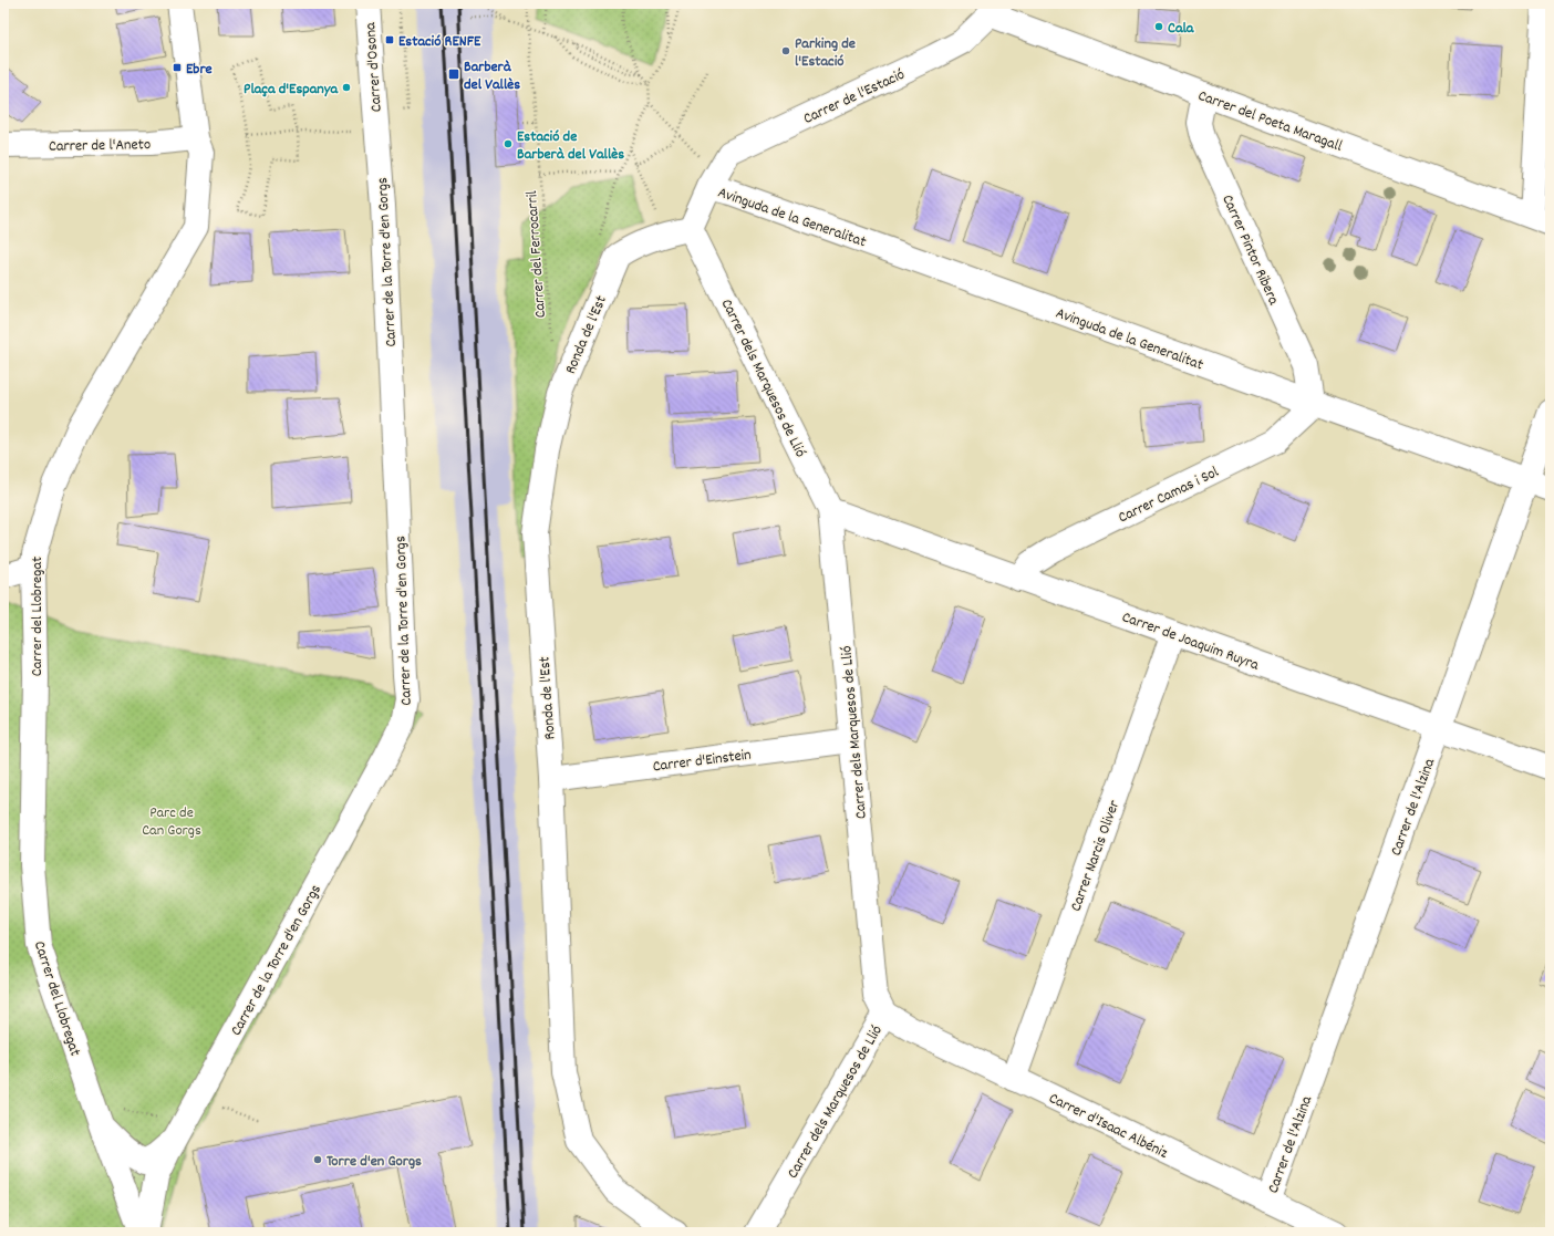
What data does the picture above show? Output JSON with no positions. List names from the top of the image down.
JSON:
{
  "streets": {
    "street": [
      "Carrer d'Osona",
      "Carrer de l'Estació",
      "Carrer del Poeta Maragall",
      "Carrer de l'Aneto",
      "Avinguda de la Generalitat",
      "Carrer Pintor Ribera",
      "Carrer de la Torre d'en Gorgs",
      "Ronda de l'Est",
      "Carrer dels Marquesos de Llió",
      "Carrer Camas i Sol",
      "Carrer del Llobregat",
      "Carrer de Joaquim Ruyra",
      "Carrer d'Einstein",
      "Carrer de l'Alzina",
      "Carrer Narcis Oliver",
      "Carrer d'Isaac Albéniz"
    ],
    "path": ["Carrer del Ferrocarril"]
  },
  "crossings": [
    ["Carrer d'Osona", "Carrer de la Torre d'en Gorgs"],
    ["Carrer de l'Estació", "Carrer del Poeta Maragall"],
    ["Carrer de l'Estació", "Avinguda de la Generalitat"],
    ["Carrer del Poeta Maragall", "Carrer Pintor Ribera"],
    ["Carrer de l'Aneto", "Carrer del Llobregat"],
    ["Avinguda de la Generalitat", "Carrer Pintor Ribera"],
    ["Avinguda de la Generalitat", "Carrer Camas i Sol"],
    ["Avinguda de la Generalitat", "Carrer de l'Alzina"],
    ["Carrer Pintor Ribera", "Carrer Camas i Sol"],
    ["Carrer de la Torre d'en Gorgs", "Carrer del Llobregat"],
    ["Ronda de l'Est", "Carrer dels Marquesos de Llió"],
    ["Ronda de l'Est", "Carrer d'Einstein"],
    ["Carrer dels Marquesos de Llió", "Carrer de Joaquim Ruyra"],
    ["Carrer dels Marquesos de Llió", "Carrer d'Einstein"],
    ["Carrer dels Marquesos de Llió", "Carrer d'Isaac Albéniz"],
    ["Carrer Camas i Sol", "Carrer de Joaquim Ruyra"],
    ["Carrer de Joaquim Ruyra", "Carrer de l'Alzina"],
    ["Carrer de Joaquim Ruyra", "Carrer Narcis Oliver"],
    ["Carrer de l'Alzina", "Carrer d'Isaac Albéniz"],
    ["Carrer Narcis Oliver", "Carrer d'Isaac Albéniz"]
  ],
  "parks": ["Parc de Can Gorgs"],
  "places": {
    "other": [
      "Cala",
      "Parking de l'Estació",
      "Plaça d'Espanya",
      "Estació de Barberà del Vallès",
      "Torre d'en Gorgs"
    ],
    "transit": ["Estació RENFE", "Ebre", "Barberà del Vallès"]
  }
}
